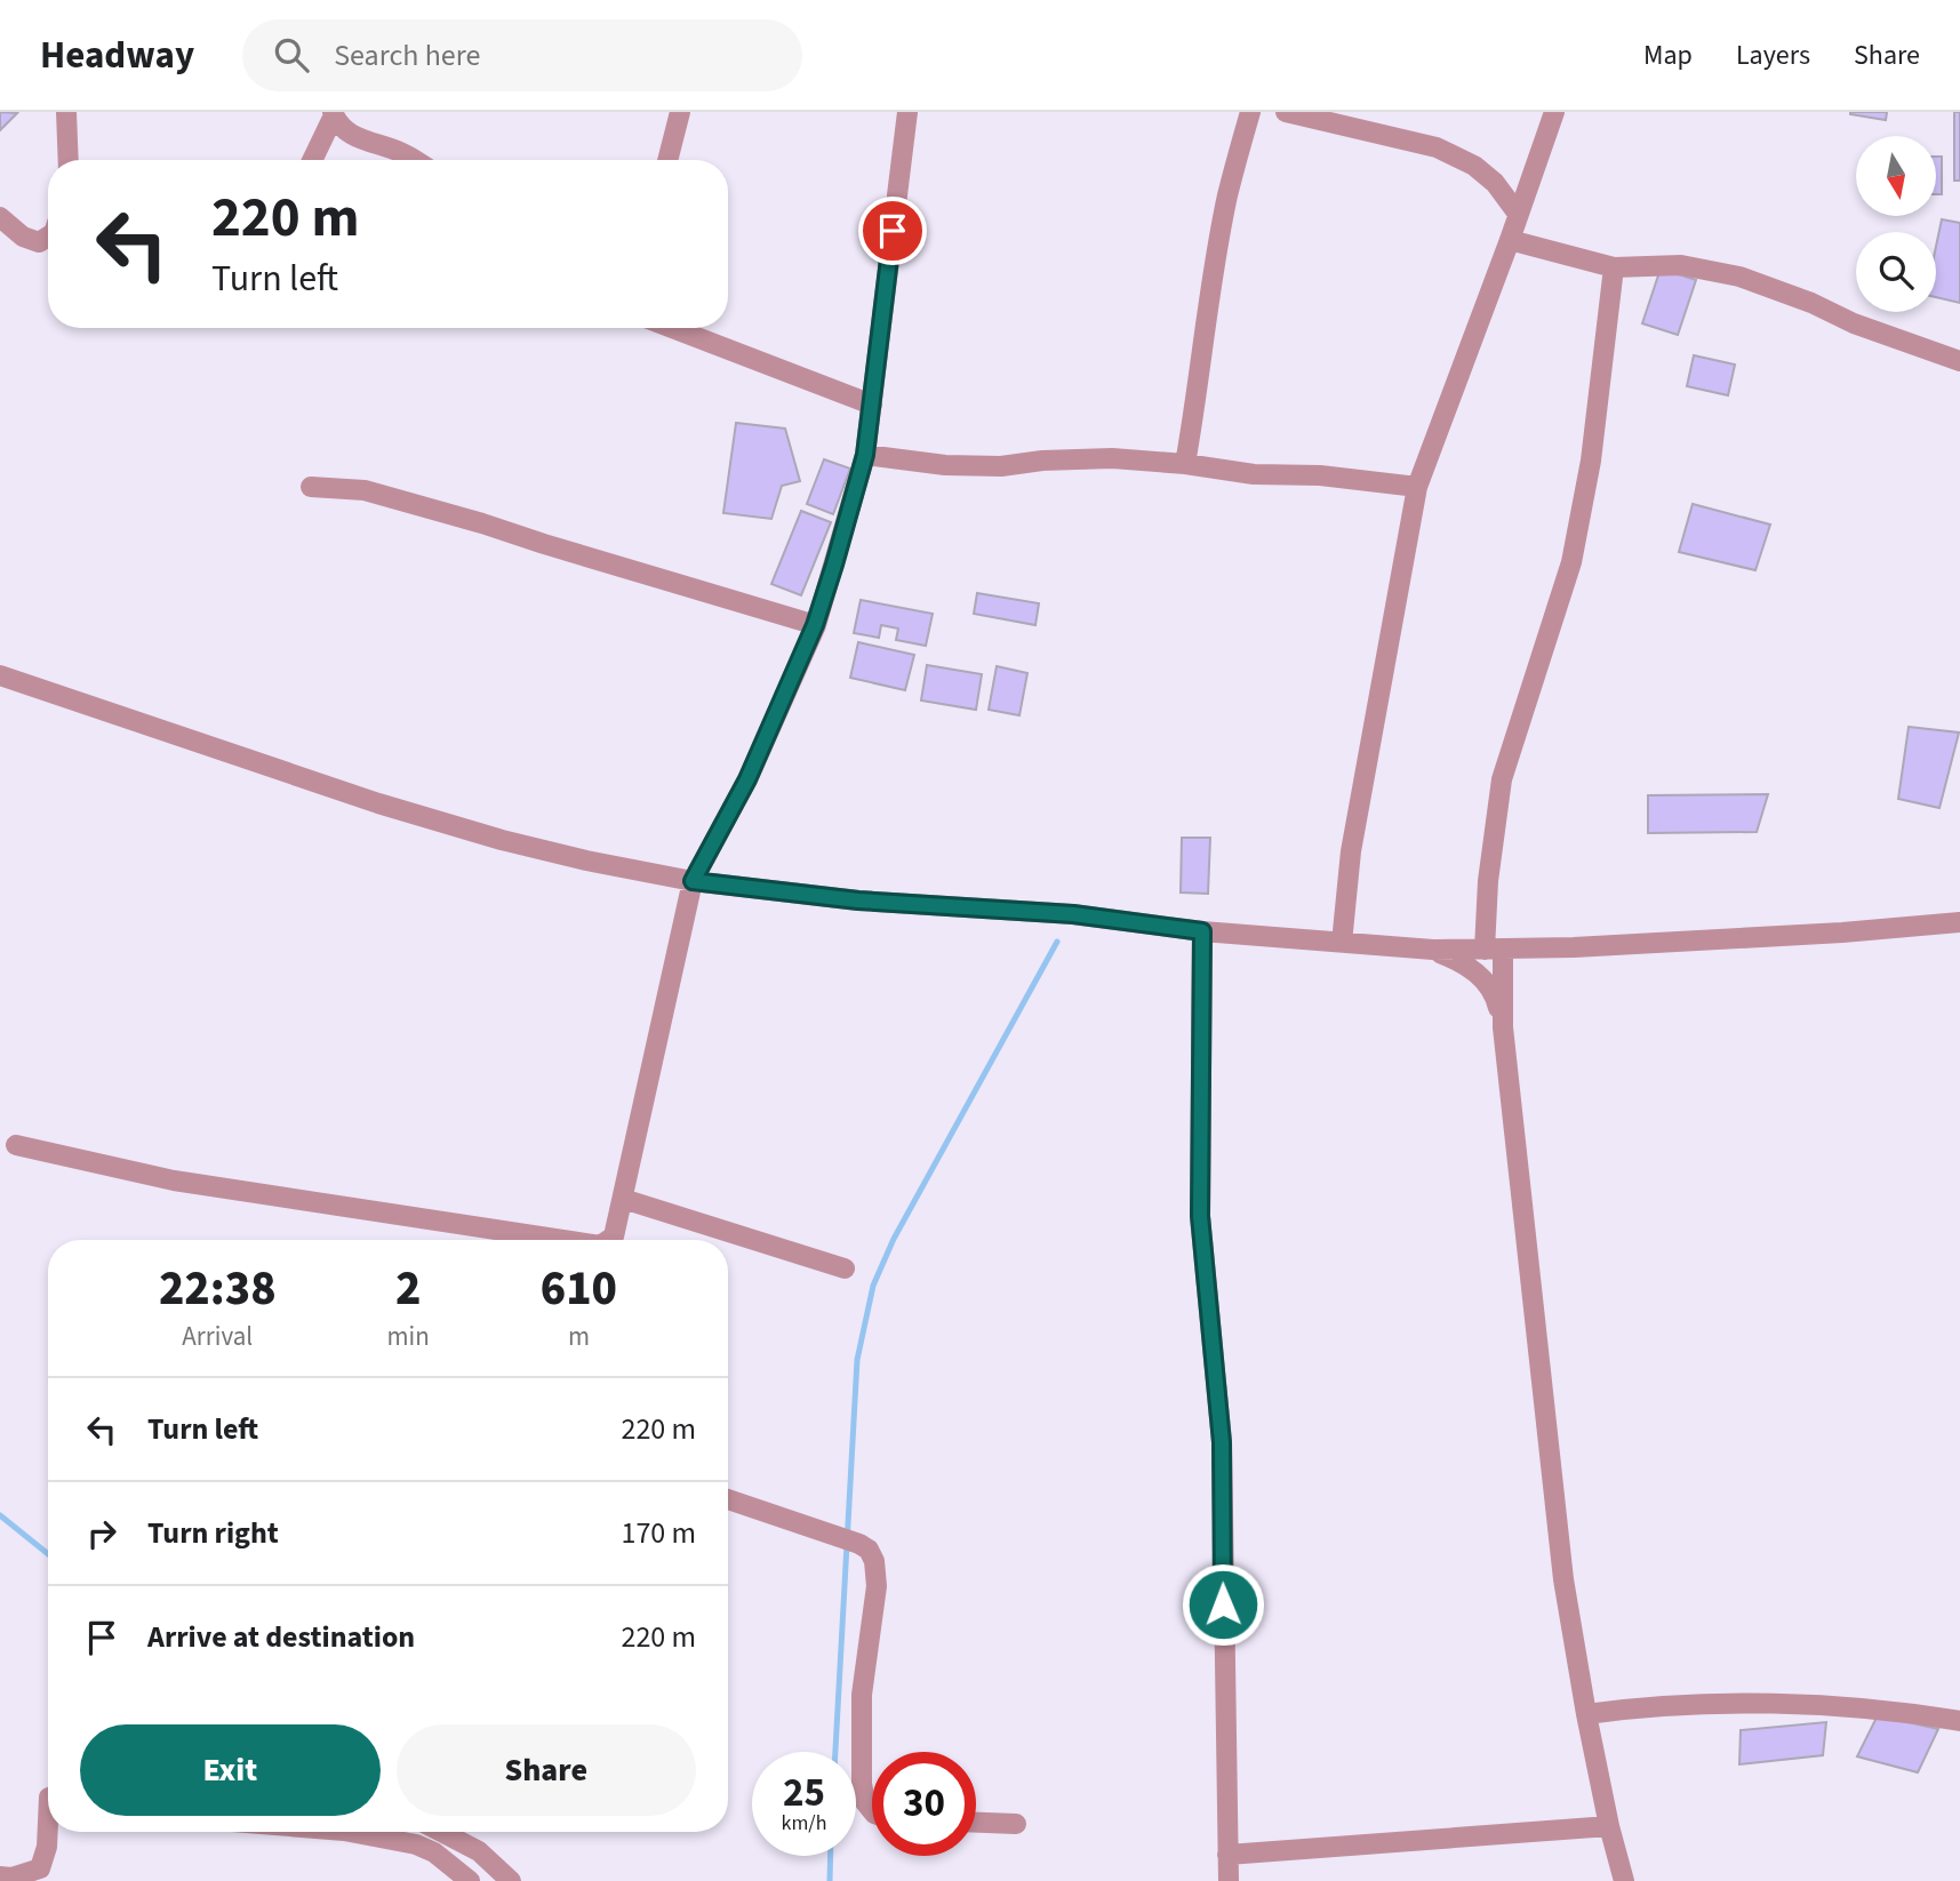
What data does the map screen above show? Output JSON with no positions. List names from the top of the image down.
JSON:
{
  "north": "bottom",
  "page": {
    "header": "Headway",
    "search": "Search here",
    "nav": ["Map", "Layers", "Share"],
    "turn": ["220 m", "Turn left"],
    "eta": [
      "22:38",
      "Arrival",
      "2",
      "min",
      "610",
      "m"
    ],
    "list": [
      {
        "name": "Turn left",
        "value": "220 m"
      },
      {
        "name": "Turn right",
        "value": "170 m"
      },
      {
        "name": "Arrive at destination",
        "value": "220 m"
      }
    ],
    "buttons": ["Exit", "Share"],
    "speed": "25 km/h",
    "limit": "30"
  }
}
